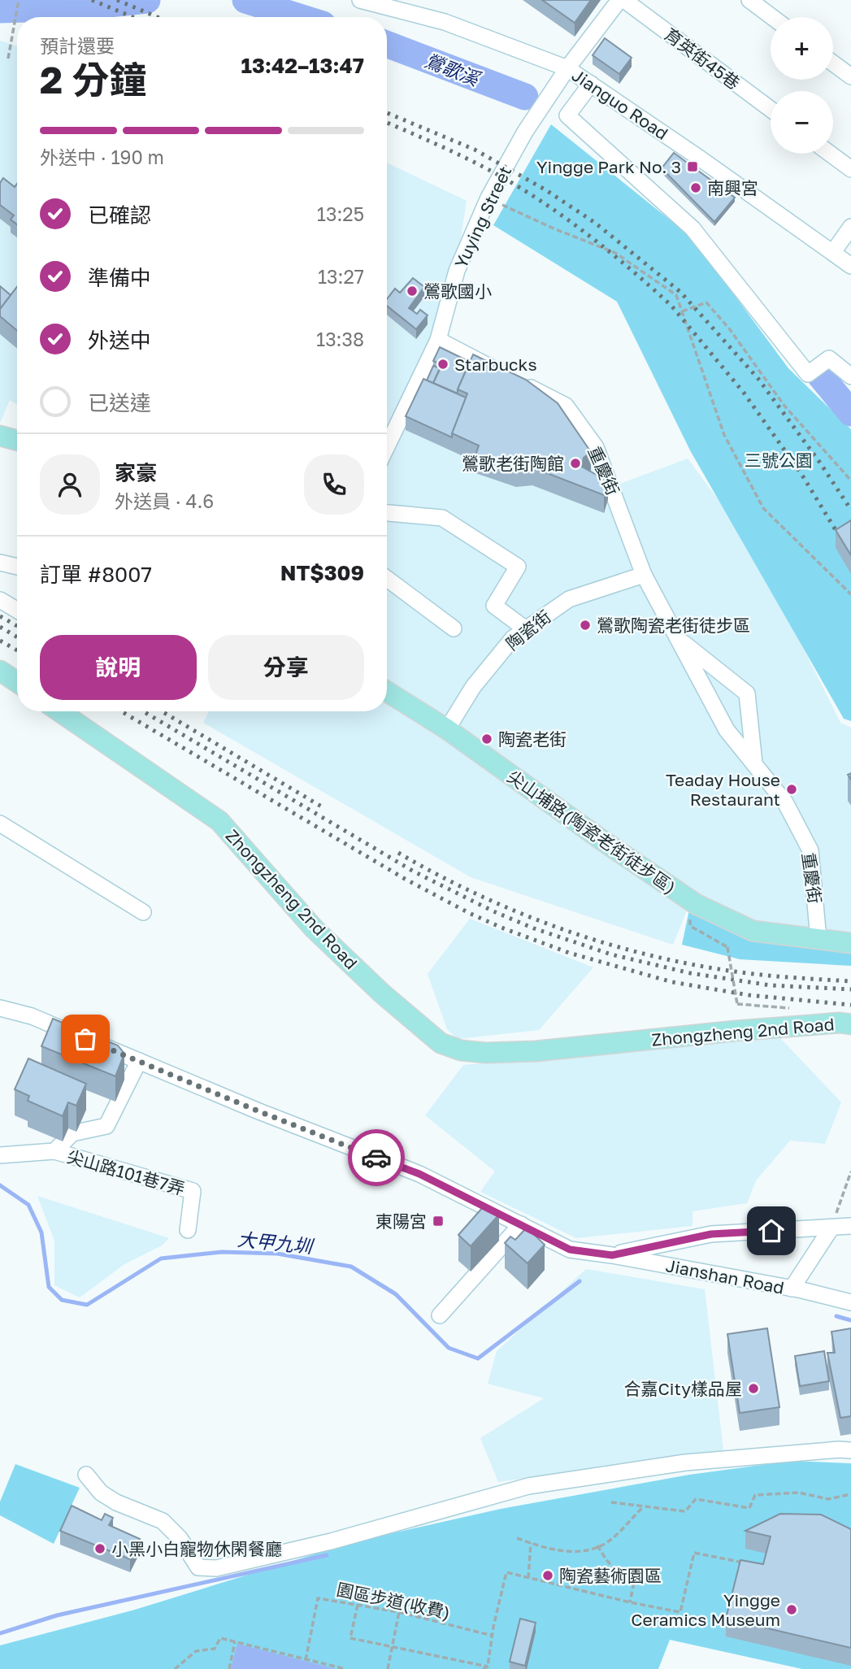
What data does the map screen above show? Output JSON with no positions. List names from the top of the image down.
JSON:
{
  "streets": {
    "main road": ["尖山埔路(陶瓷老街徒步區)", "Zhongzheng 2nd Road"],
    "street": [
      "育英街45巷",
      "Jianguo Road",
      "Yuying Street",
      "重慶街",
      "陶瓷街",
      "尖山路101巷7弄",
      "Jianshan Road"
    ],
    "path": ["園區步道(收費)"]
  },
  "crossings": [
    ["Jianguo Road", "Yuying Street"],
    ["Yuying Street", "重慶街"],
    ["重慶街", "陶瓷街"],
    ["重慶街", "尖山埔路(陶瓷老街徒步區)"],
    ["陶瓷街", "尖山埔路(陶瓷老街徒步區)"]
  ],
  "water": ["鶯歌溪", "大甲九圳"],
  "parks": ["三號公園"],
  "places": {
    "transit": ["Yingge Park No. 3", "東陽宮"],
    "other": [
      "南興宮",
      "鶯歌國小",
      "Starbucks",
      "鶯歌老街陶館",
      "鶯歌陶瓷老街徒步區",
      "陶瓷老街",
      "Teaday House Restaurant",
      "合嘉City樣品屋",
      "小黑小白寵物休閑餐廳",
      "陶瓷藝術園區",
      "Yingge Ceramics Museum"
    ]
  },
  "page": {
    "map_buttons": ["+", "−"],
    "heading": ["2 分鐘", "預計還要", "13:42–13:47"],
    "panel": [
      "家豪",
      "外送員 · 4.6",
      "訂單 #8007",
      "NT$309"
    ],
    "bar": "外送中 · 190 m",
    "list": [
      ["已確認", "13:25"],
      ["準備中", "13:27"],
      ["外送中", "13:38"],
      "已送達"
    ],
    "buttons": ["說明", "分享"]
  }
}
